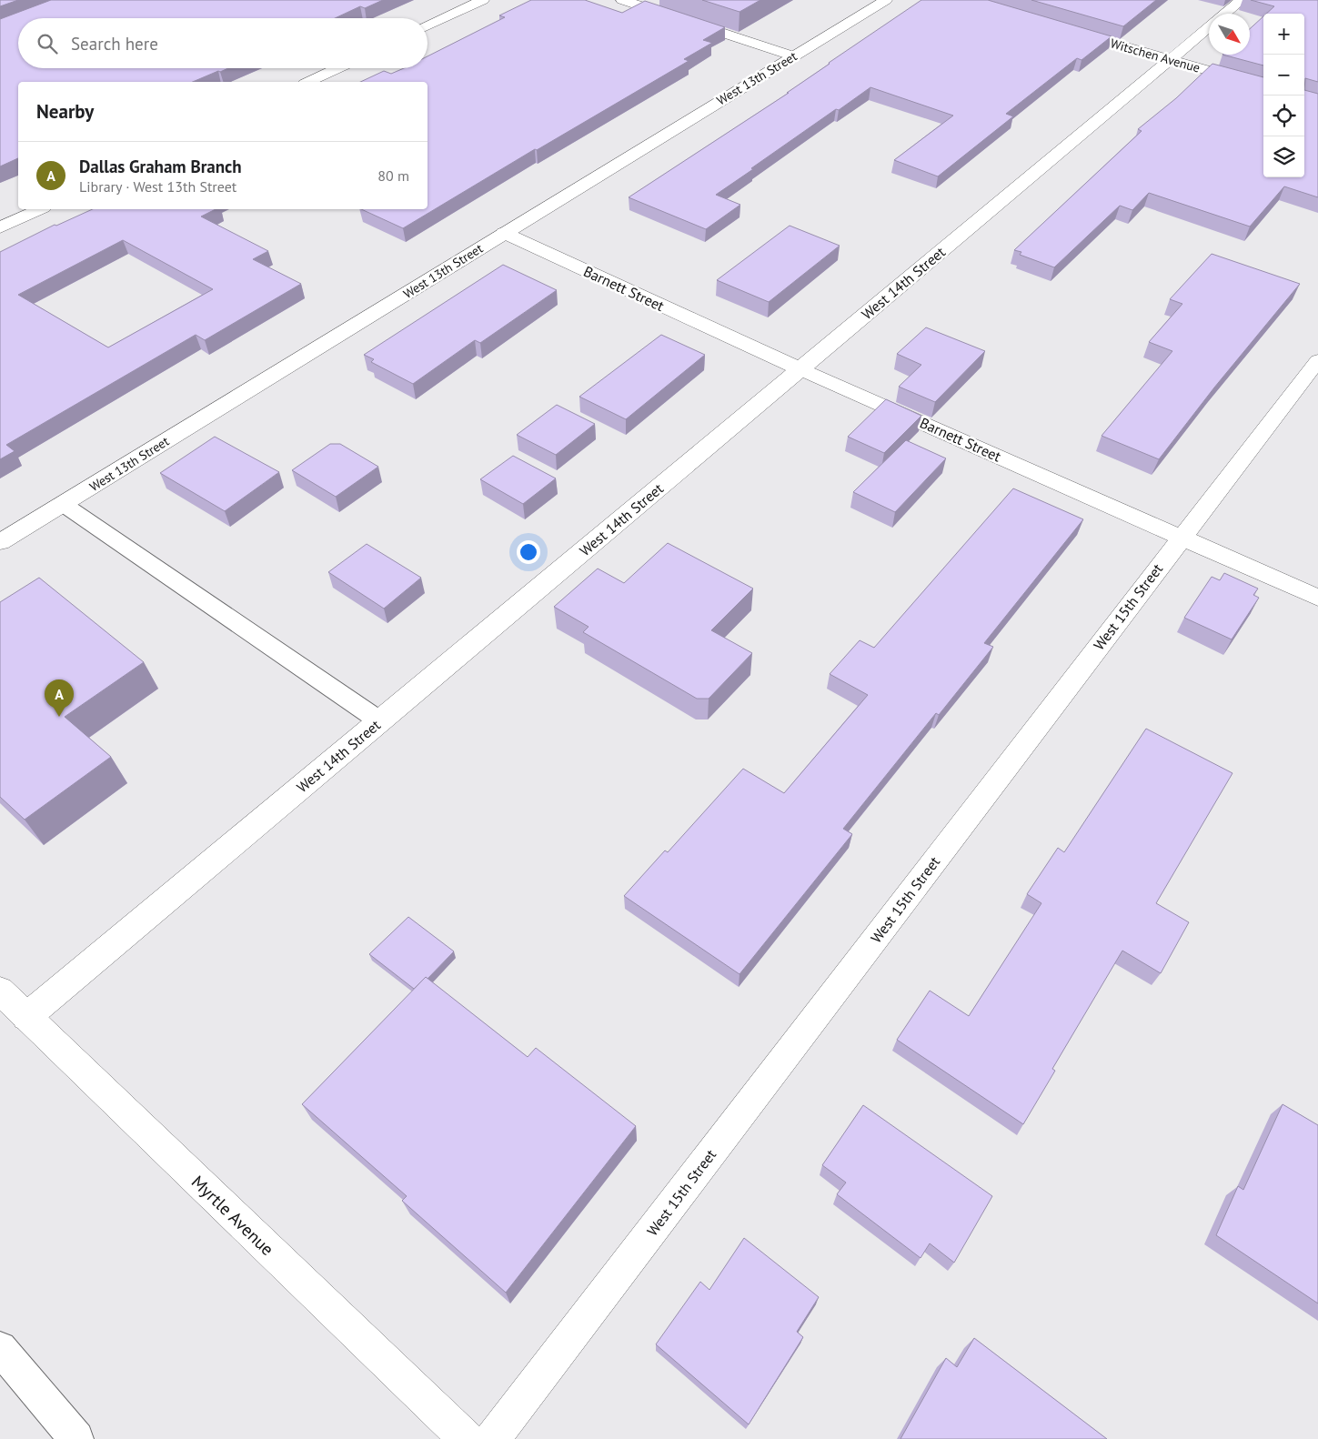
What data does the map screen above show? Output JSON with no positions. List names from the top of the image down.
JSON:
{
  "streets": {
    "street": [
      "Witschen Avenue",
      "West 13th Street",
      "West 14th Street",
      "Barnett Street",
      "West 15th Street",
      "Myrtle Avenue"
    ]
  },
  "crossings": [
    ["Witschen Avenue", "West 14th Street"],
    ["West 13th Street", "Barnett Street"],
    ["West 14th Street", "Barnett Street"],
    ["West 14th Street", "Myrtle Avenue"],
    ["Barnett Street", "West 15th Street"]
  ],
  "north": "bottom right",
  "page": {
    "map_buttons": ["+", "−"],
    "search": "Search here",
    "heading": "Nearby",
    "list": [
      {
        "mark": "A",
        "name": "Dallas Graham Branch",
        "note": "Library · West 13th Street",
        "value": "80 m"
      }
    ],
    "pins": "A"
  }
}
